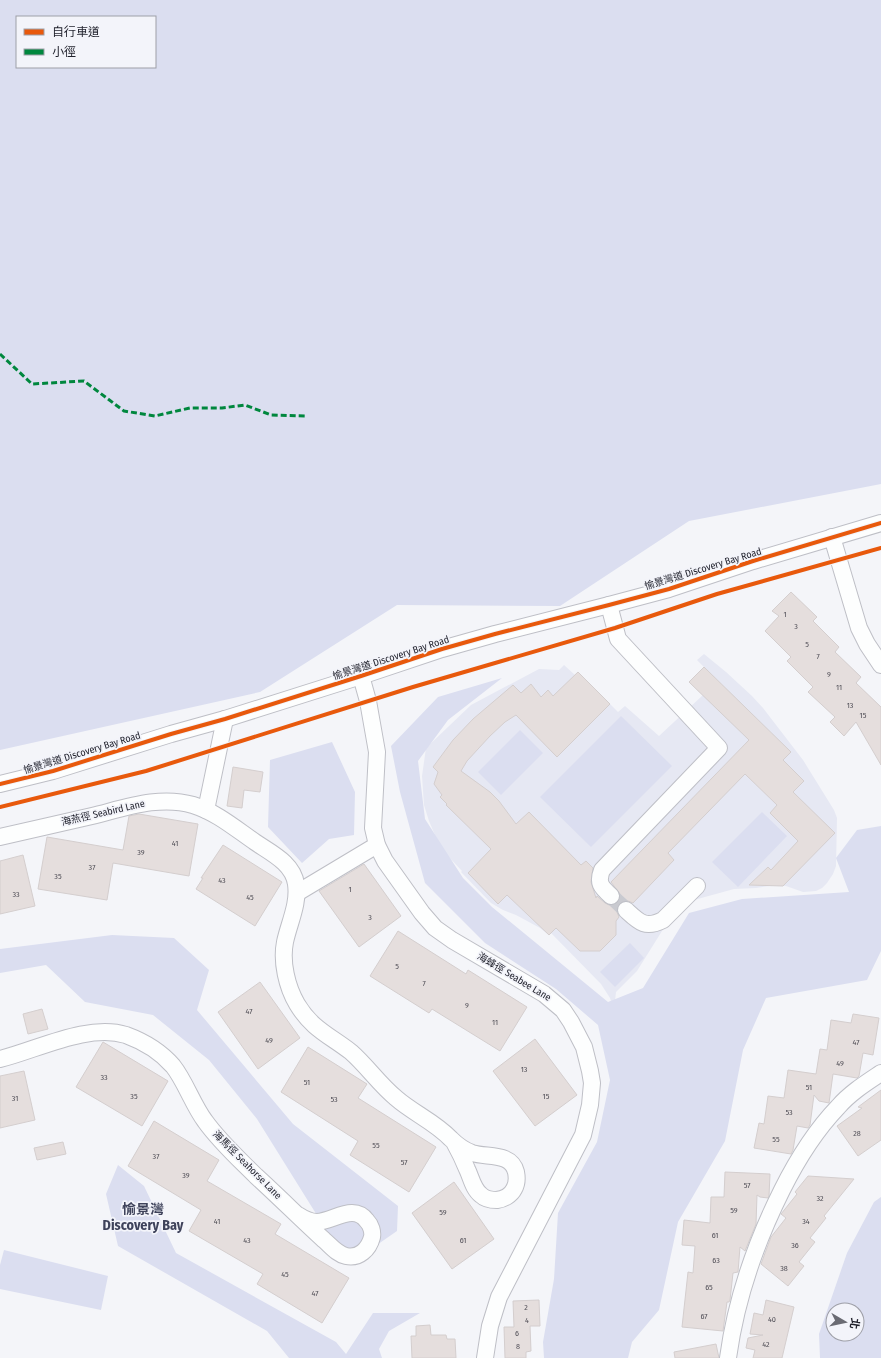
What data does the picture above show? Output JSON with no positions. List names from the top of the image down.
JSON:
{
  "streets": {
    "street": [
      "愉景灣道 Discovery Bay Road",
      "海燕徑 Seabird Lane",
      "海蜂徑 Seabee Lane",
      "海馬徑 Seahorse Lane"
    ]
  },
  "crossings": [
    ["愉景灣道 Discovery Bay Road", "海蜂徑 Seabee Lane"]
  ],
  "districts": ["愉景灣 Discovery Bay"],
  "house_numbers": [
    "1",
    "3",
    "5",
    "7",
    "9",
    "11",
    "13",
    "15",
    "41",
    "39",
    "37",
    "35",
    "43",
    "1",
    "33",
    "45",
    "3",
    "5",
    "7",
    "9",
    "47",
    "11",
    "49",
    "47",
    "49",
    "13",
    "33",
    "51",
    "51",
    "35",
    "15",
    "31",
    "53",
    "53",
    "28",
    "55",
    "55",
    "37",
    "57",
    "39",
    "57",
    "32",
    "59",
    "59",
    "41",
    "34",
    "61",
    "43",
    "61",
    "36",
    "63",
    "38",
    "45",
    "65",
    "47",
    "2",
    "67",
    "40",
    "4",
    "6",
    "42",
    "8"
  ],
  "legend": ["自行車道", "小徑"],
  "north": "right"
}
